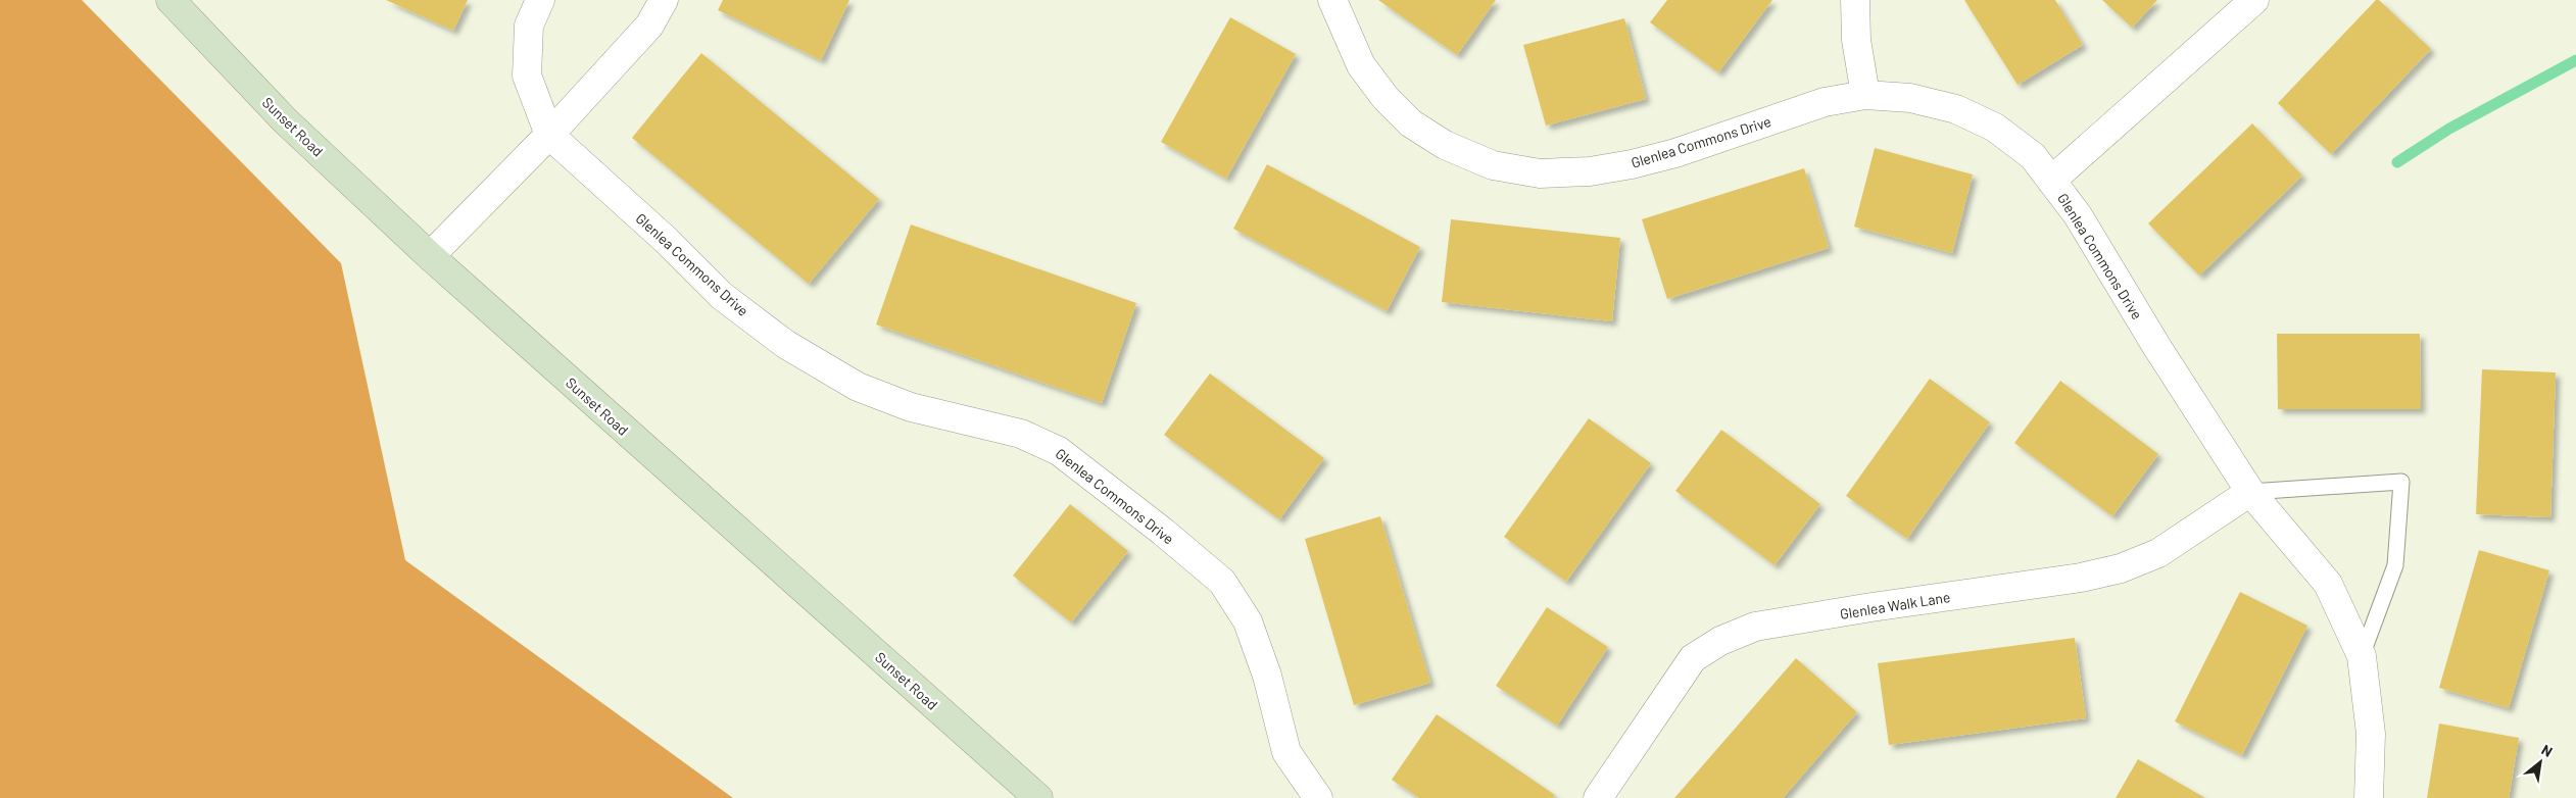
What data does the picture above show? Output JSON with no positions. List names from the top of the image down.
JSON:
{
  "streets": {
    "main road": ["Sunset Road"],
    "street": ["Glenlea Commons Drive", "Glenlea Walk Lane"]
  },
  "crossings": [
    ["Glenlea Commons Drive", "Glenlea Walk Lane"]
  ],
  "north": "top right"
}
